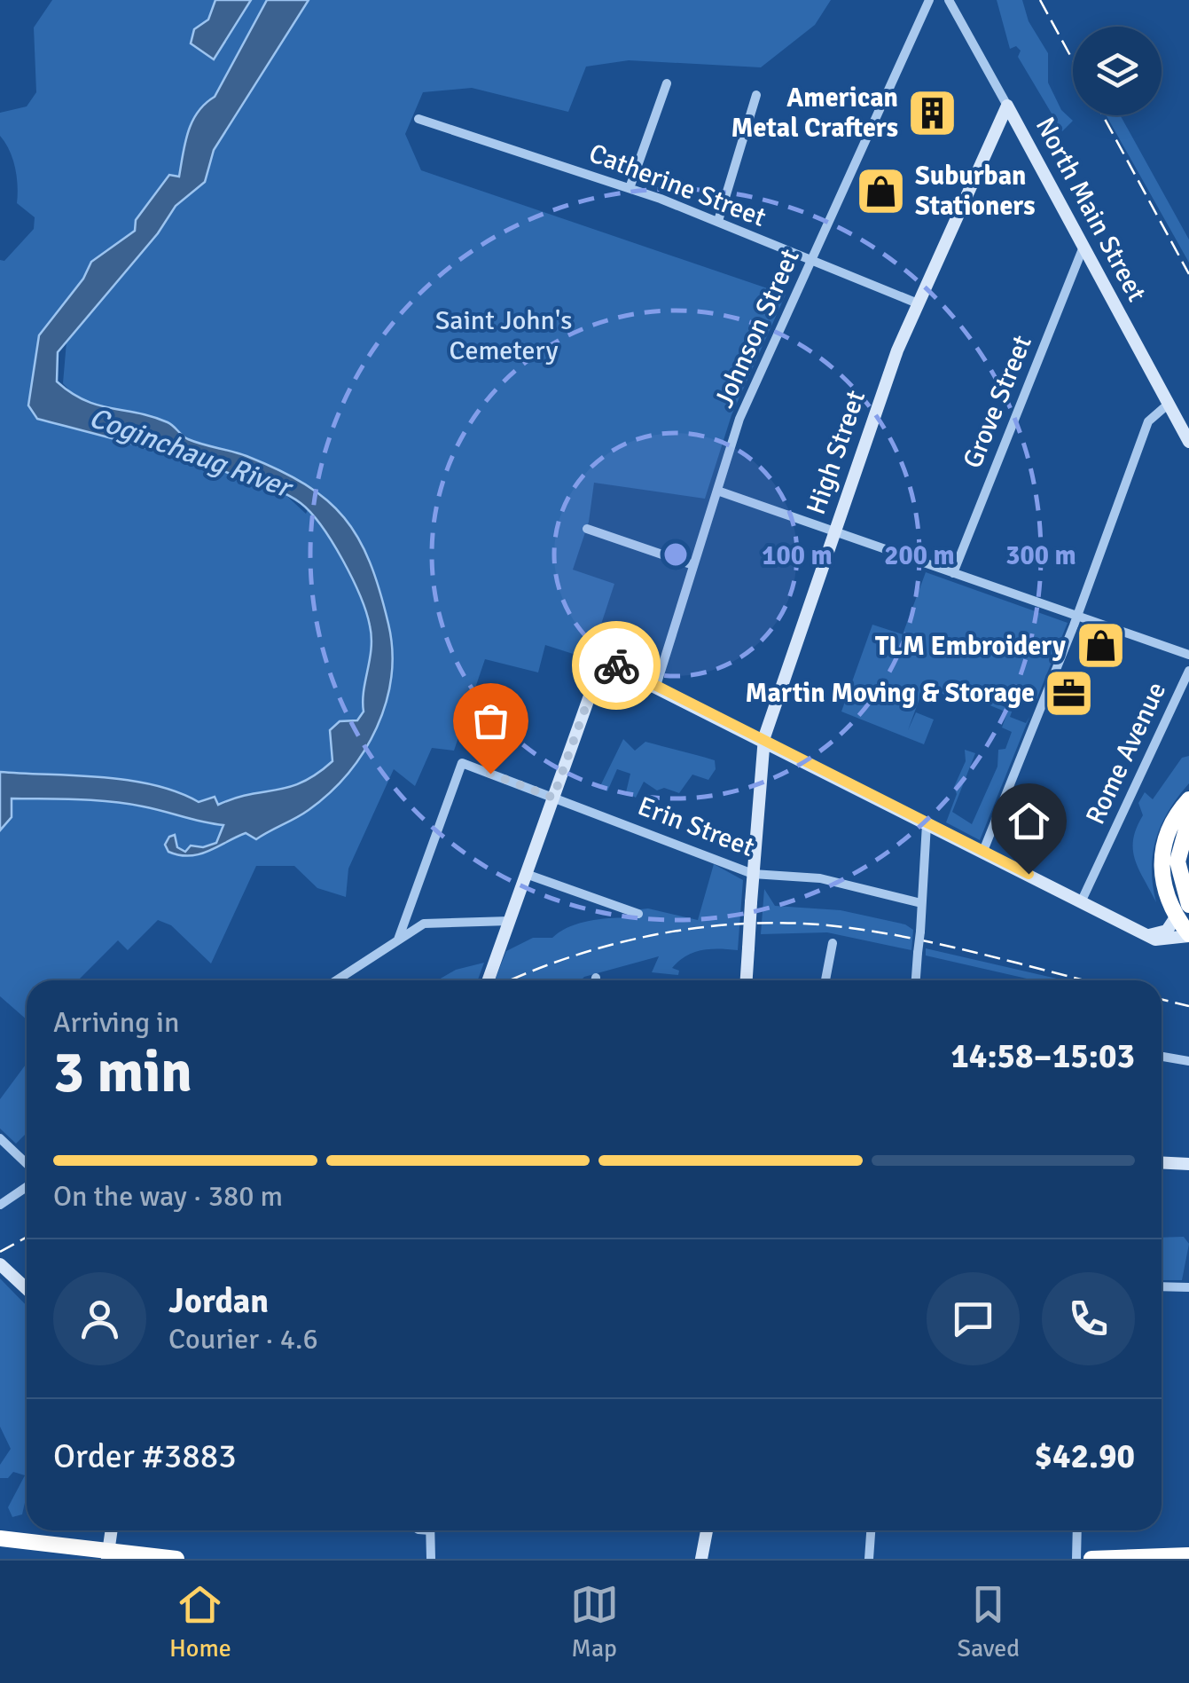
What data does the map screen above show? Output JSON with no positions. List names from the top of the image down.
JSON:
{
  "streets": {
    "street": [
      "Catherine Street",
      "North Main Street",
      "Johnson Street",
      "Grove Street",
      "High Street",
      "Rome Avenue",
      "Erin Street"
    ]
  },
  "crossings": [
    ["Catherine Street", "Johnson Street"],
    ["Catherine Street", "High Street"],
    ["North Main Street", "Grove Street"],
    ["North Main Street", "High Street"],
    ["High Street", "Erin Street"]
  ],
  "water": ["Coginchaug River"],
  "parks": ["Saint John's Cemetery"],
  "places": {
    "building": ["American Metal Crafters"],
    "shop": ["Suburban Stationers", "TLM Embroidery"],
    "office": ["Martin Moving & Storage"]
  },
  "page": {
    "heading": ["3 min", "Arriving in", "14:58–15:03"],
    "panel": [
      "Jordan",
      "Courier · 4.6",
      "Order #3883",
      "$42.90"
    ],
    "bar": "On the way · 380 m",
    "tabs": ["Home", "Map", "Saved"]
  },
  "rings": ["100 m", "200 m", "300 m"]
}
